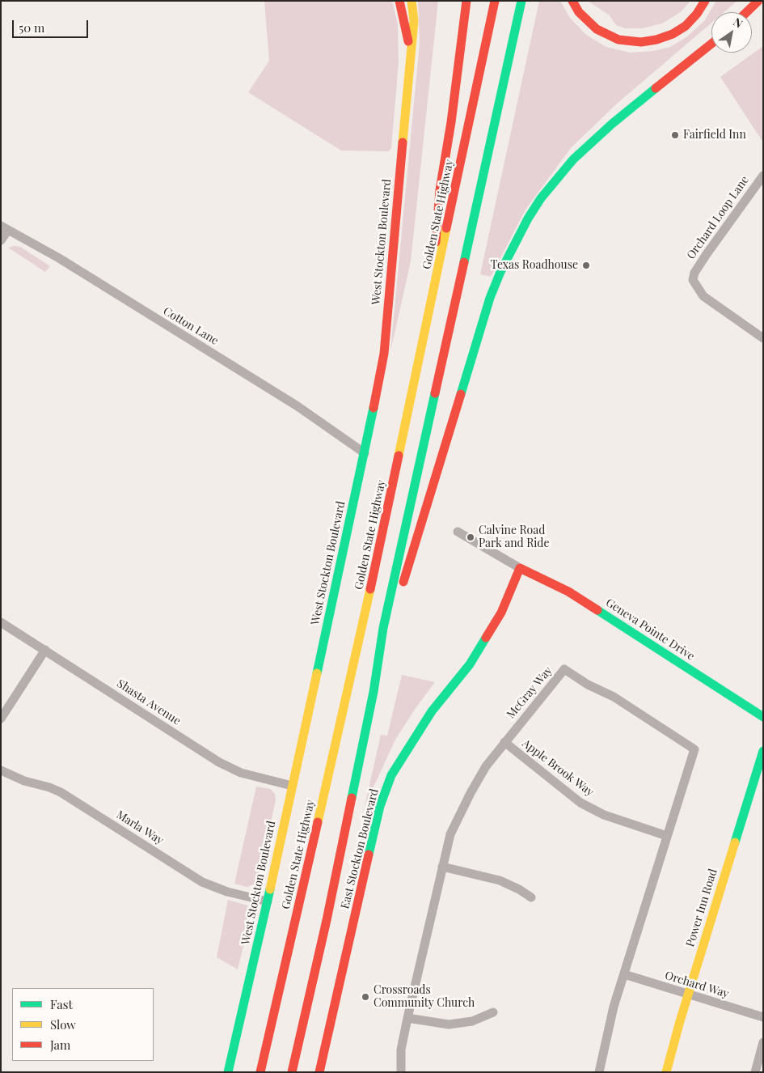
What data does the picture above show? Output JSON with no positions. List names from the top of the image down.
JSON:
{
  "streets": {
    "main road": [
      "Golden State Highway",
      "West Stockton Boulevard",
      "Geneva Pointe Drive",
      "East Stockton Boulevard",
      "Power Inn Road"
    ],
    "street": [
      "Orchard Loop Lane",
      "Cotton Lane",
      "McGray Way",
      "Shasta Avenue",
      "Apple Brook Way",
      "Marla Way",
      "Orchard Way"
    ]
  },
  "crossings": [
    ["West Stockton Boulevard", "Cotton Lane"],
    ["West Stockton Boulevard", "Shasta Avenue"],
    ["West Stockton Boulevard", "Marla Way"],
    ["Geneva Pointe Drive", "East Stockton Boulevard"],
    ["McGray Way", "Apple Brook Way"],
    ["McGray Way", "Orchard Way"],
    ["Power Inn Road", "Orchard Way"]
  ],
  "places": [
    "Fairfield Inn",
    "Texas Roadhouse",
    "Calvine Road Park and Ride",
    "Crossroads Community Church"
  ],
  "legend": ["Fast", "Slow", "Jam"],
  "scale_bar": "50 m",
  "north": "top right"
}
